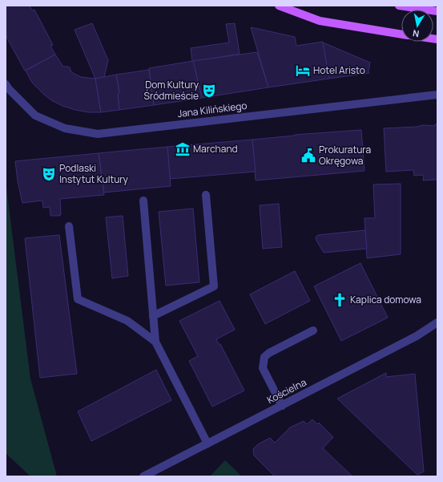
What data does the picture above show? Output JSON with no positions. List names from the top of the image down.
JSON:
{
  "streets": {
    "street": ["Jana Kilińskiego", "Kościelna"]
  },
  "places": {
    "hotel": ["Hotel Aristo"],
    "theatre": ["Dom Kultury Śródmieście", "Podlaski Instytut Kultury"],
    "museum": ["Marchand"],
    "public building": ["Prokuratura Okręgowa"],
    "church": ["Kaplica domowa"]
  },
  "north": "bottom"
}
